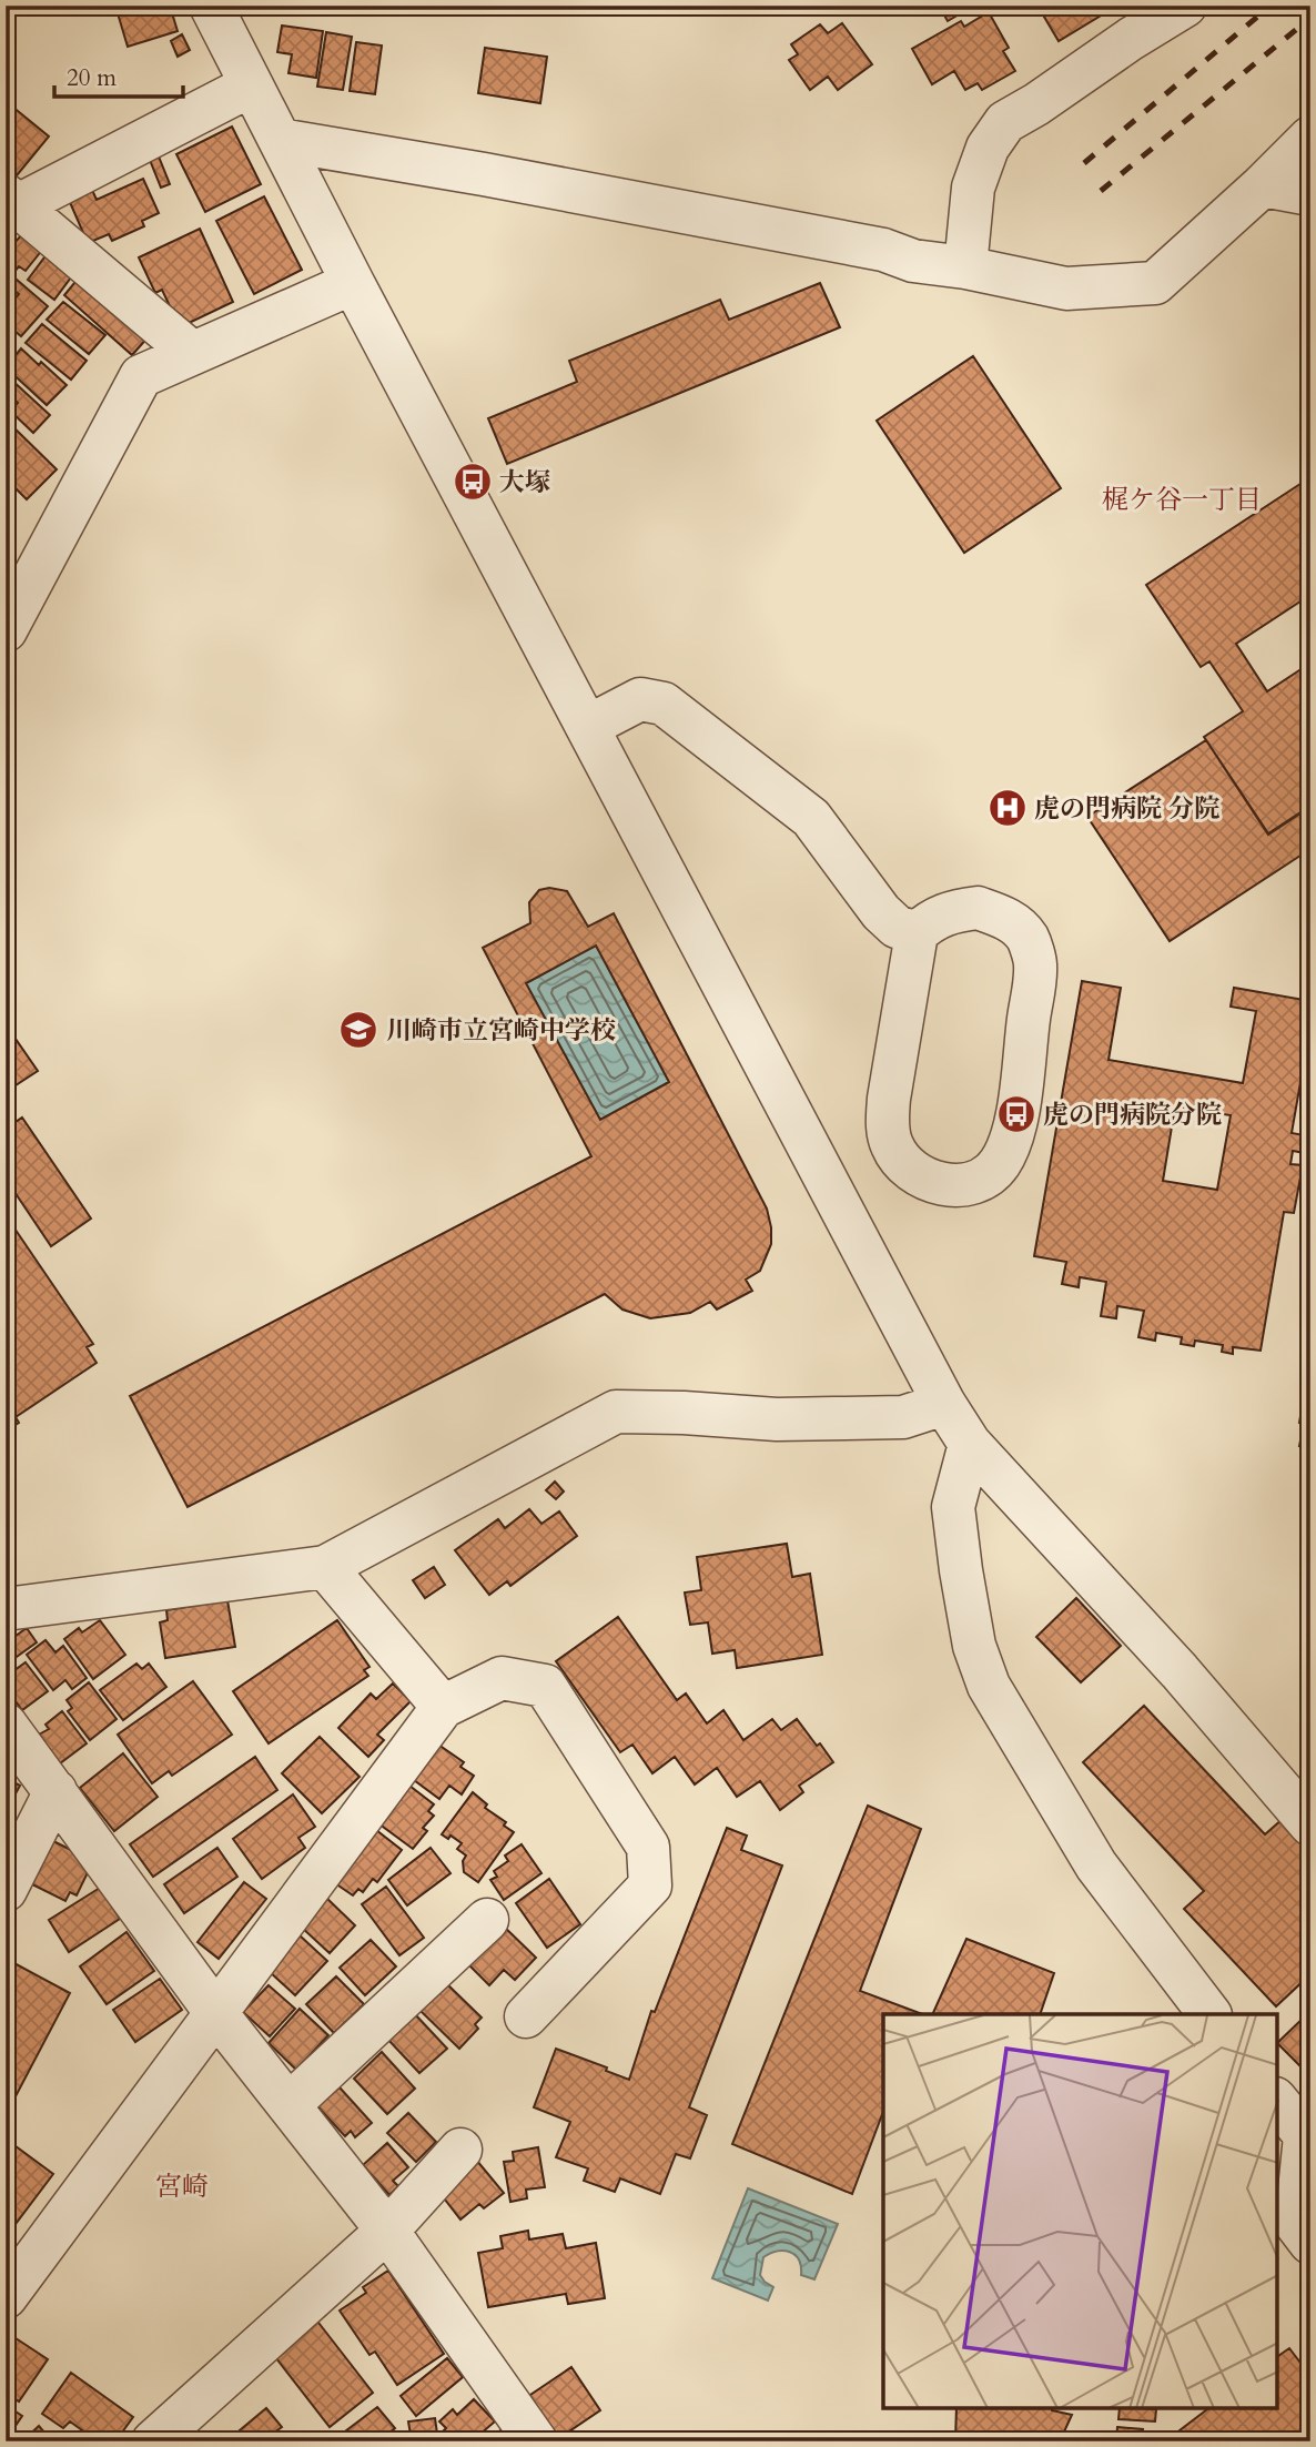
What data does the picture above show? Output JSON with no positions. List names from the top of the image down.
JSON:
{
  "districts": ["梶ケ谷一丁目", "宮崎"],
  "places": {
    "bus stop": ["大塚", "虎の門病院分院"],
    "hospital": ["虎の門病院 分院"],
    "school or university": ["川崎市立宮崎中学校"]
  },
  "scale_bar": "20 m"
}
